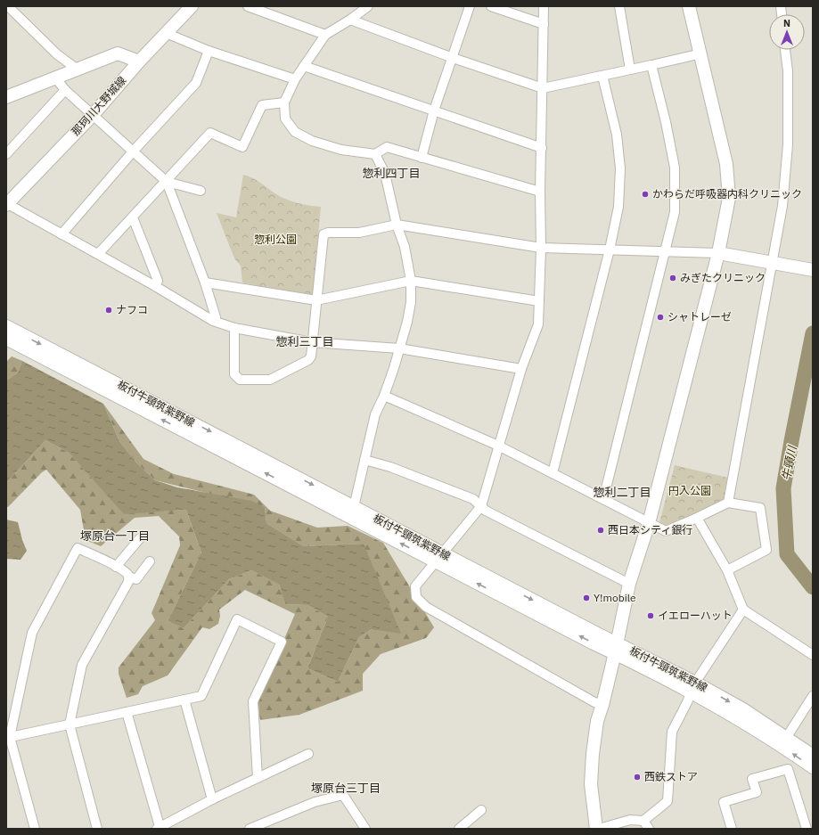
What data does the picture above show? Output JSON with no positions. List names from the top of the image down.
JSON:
{
  "streets": {
    "main road": ["那珂川大野城線", "板付牛頸筑紫野線"]
  },
  "districts": [
    "惣利四丁目",
    "惣利三丁目",
    "惣利二丁目",
    "塚原台一丁目",
    "塚原台三丁目"
  ],
  "water": ["牛頸川"],
  "parks": ["惣利公園", "円入公園"],
  "places": [
    "かわらだ呼吸器内科クリニック",
    "みぎたクリニック",
    "ナフコ",
    "シャトレーゼ",
    "西日本シティ銀行",
    "Y!mobile",
    "イエローハット",
    "西鉄ストア"
  ],
  "north": "top"
}
